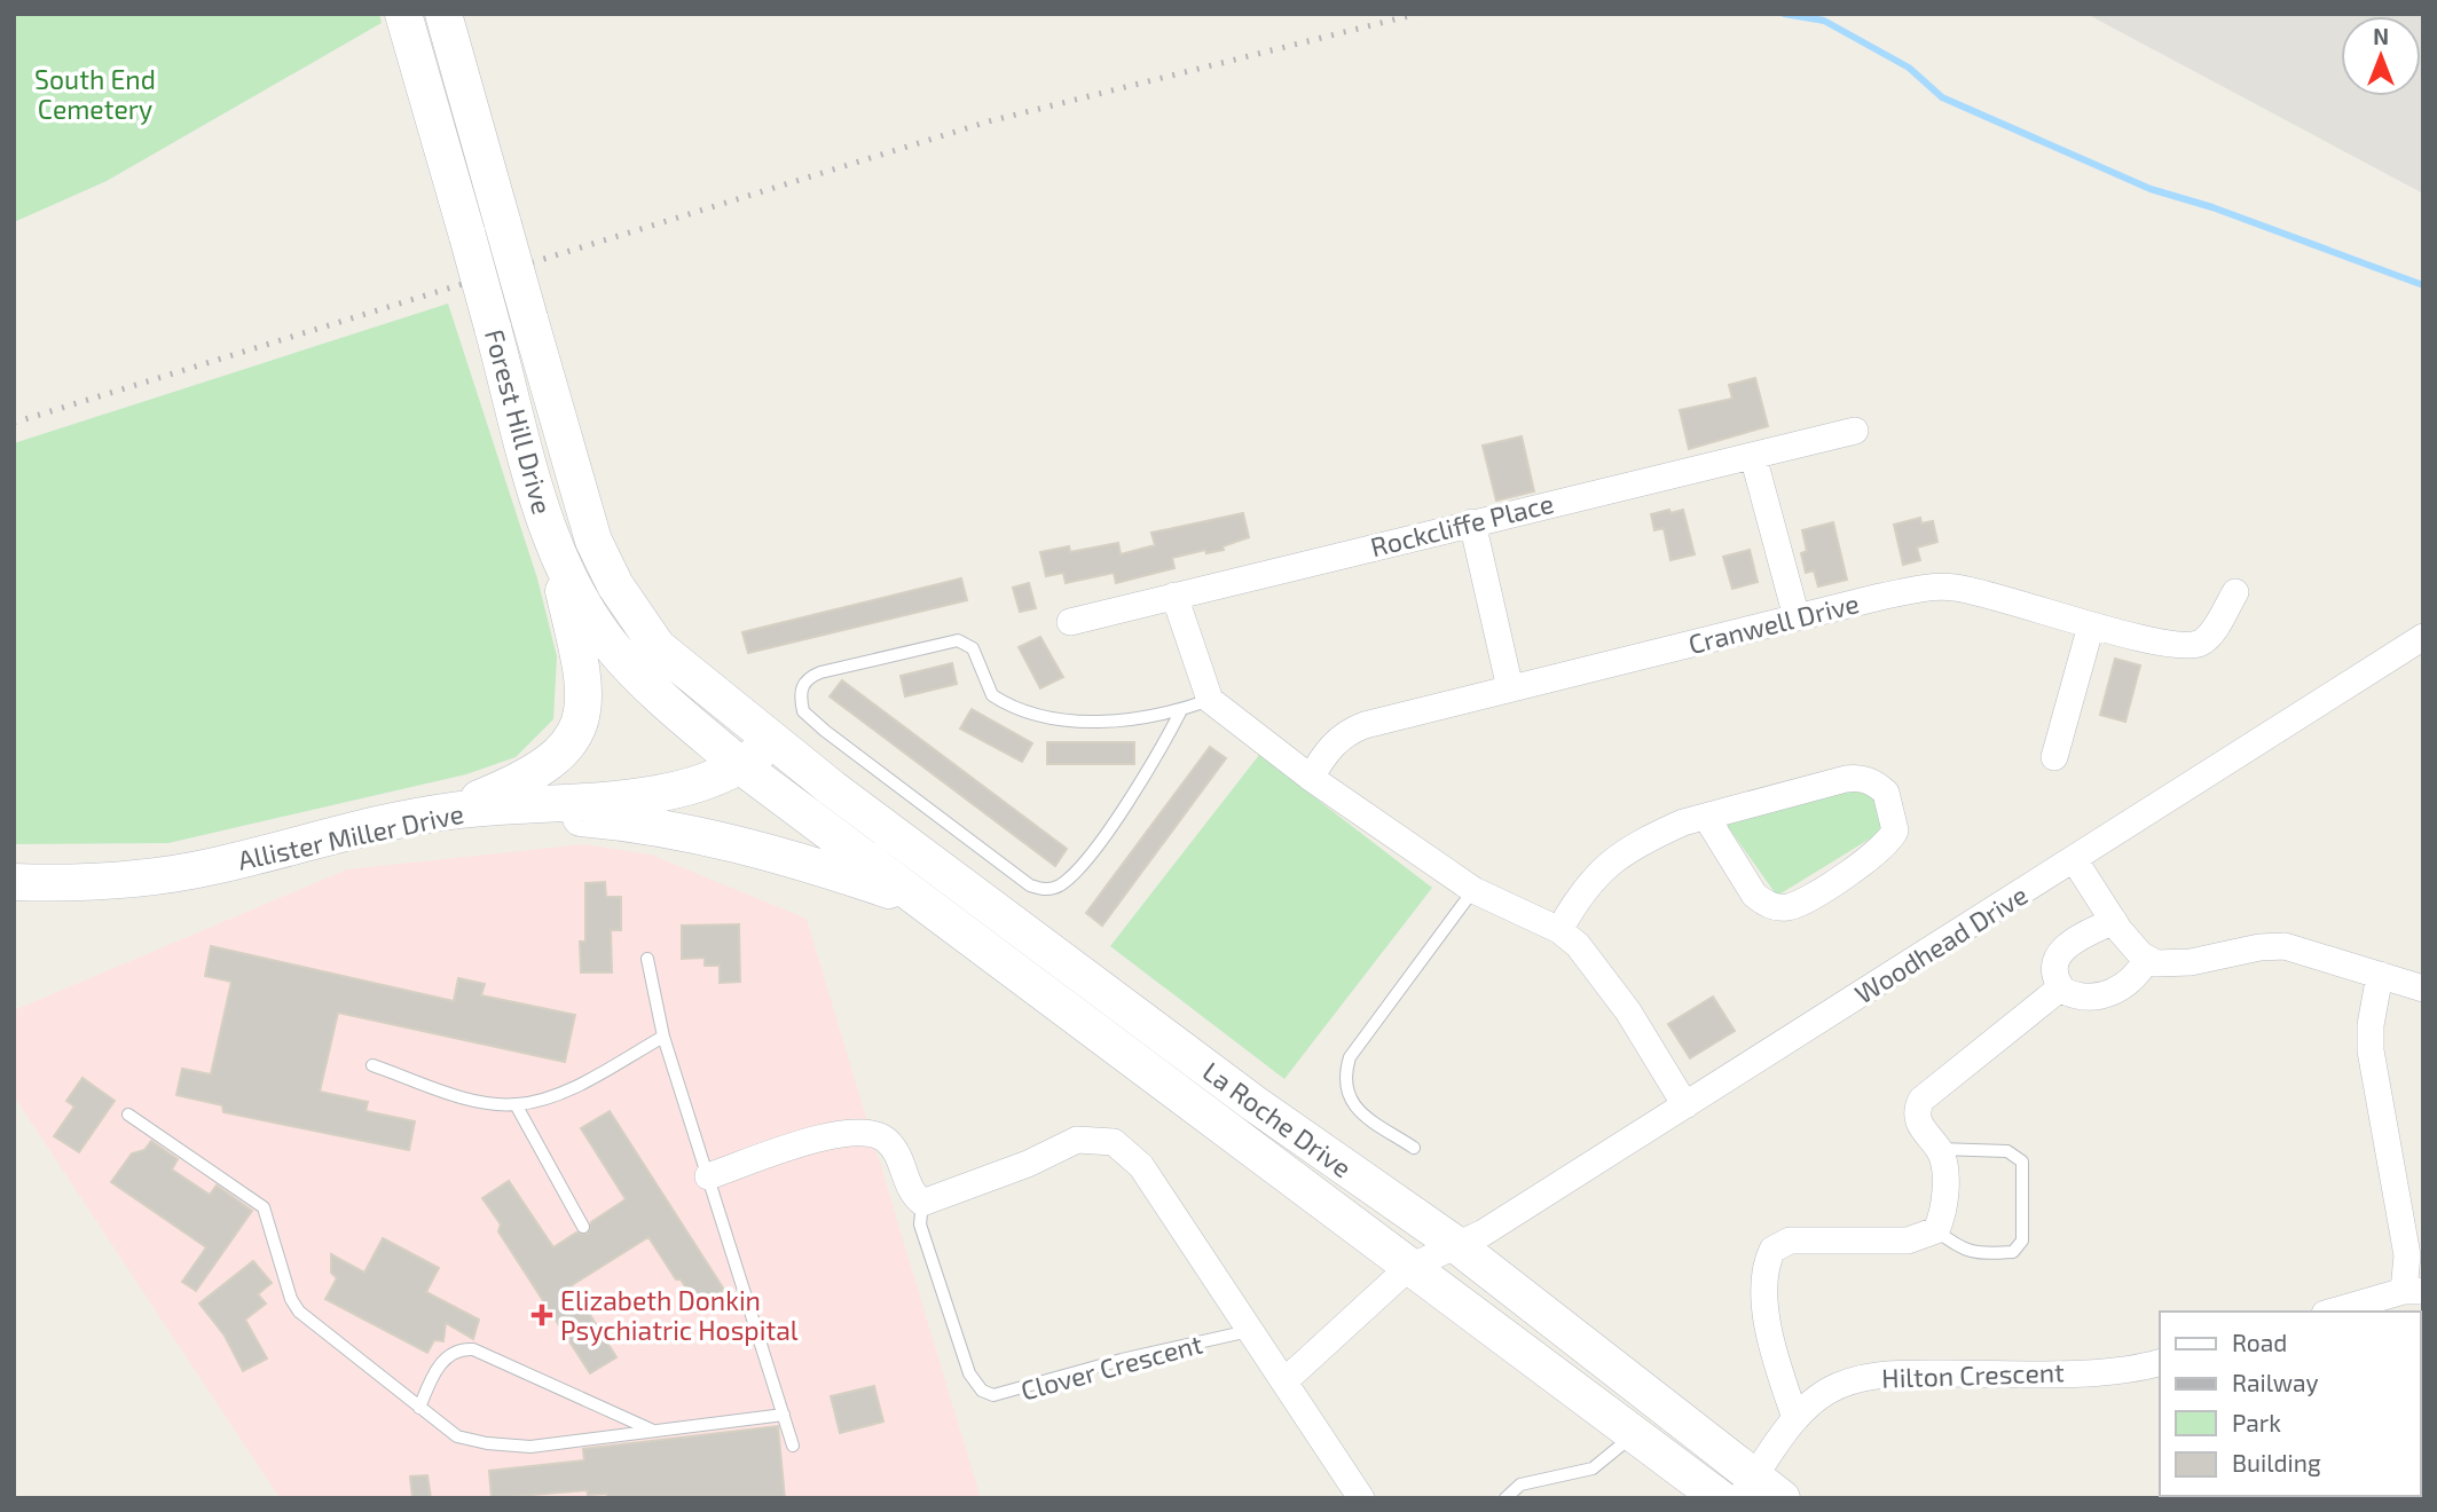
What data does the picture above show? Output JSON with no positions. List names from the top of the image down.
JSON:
{
  "streets": {
    "street": [
      "Forest Hill Drive",
      "Rockcliffe Place",
      "Cranwell Drive",
      "Allister Miller Drive",
      "Woodhead Drive",
      "La Roche Drive",
      "Clover Crescent",
      "Hilton Crescent"
    ]
  },
  "crossings": [
    ["Forest Hill Drive", "Allister Miller Drive"],
    ["Forest Hill Drive", "La Roche Drive"],
    ["Allister Miller Drive", "La Roche Drive"],
    ["Woodhead Drive", "La Roche Drive"],
    ["La Roche Drive", "Hilton Crescent"]
  ],
  "parks": ["South End Cemetery"],
  "places": {
    "health": ["Elizabeth Donkin Psychiatric Hospital"]
  },
  "legend": [
    "Road",
    "Railway",
    "Park",
    "Building"
  ],
  "north": "top"
}
